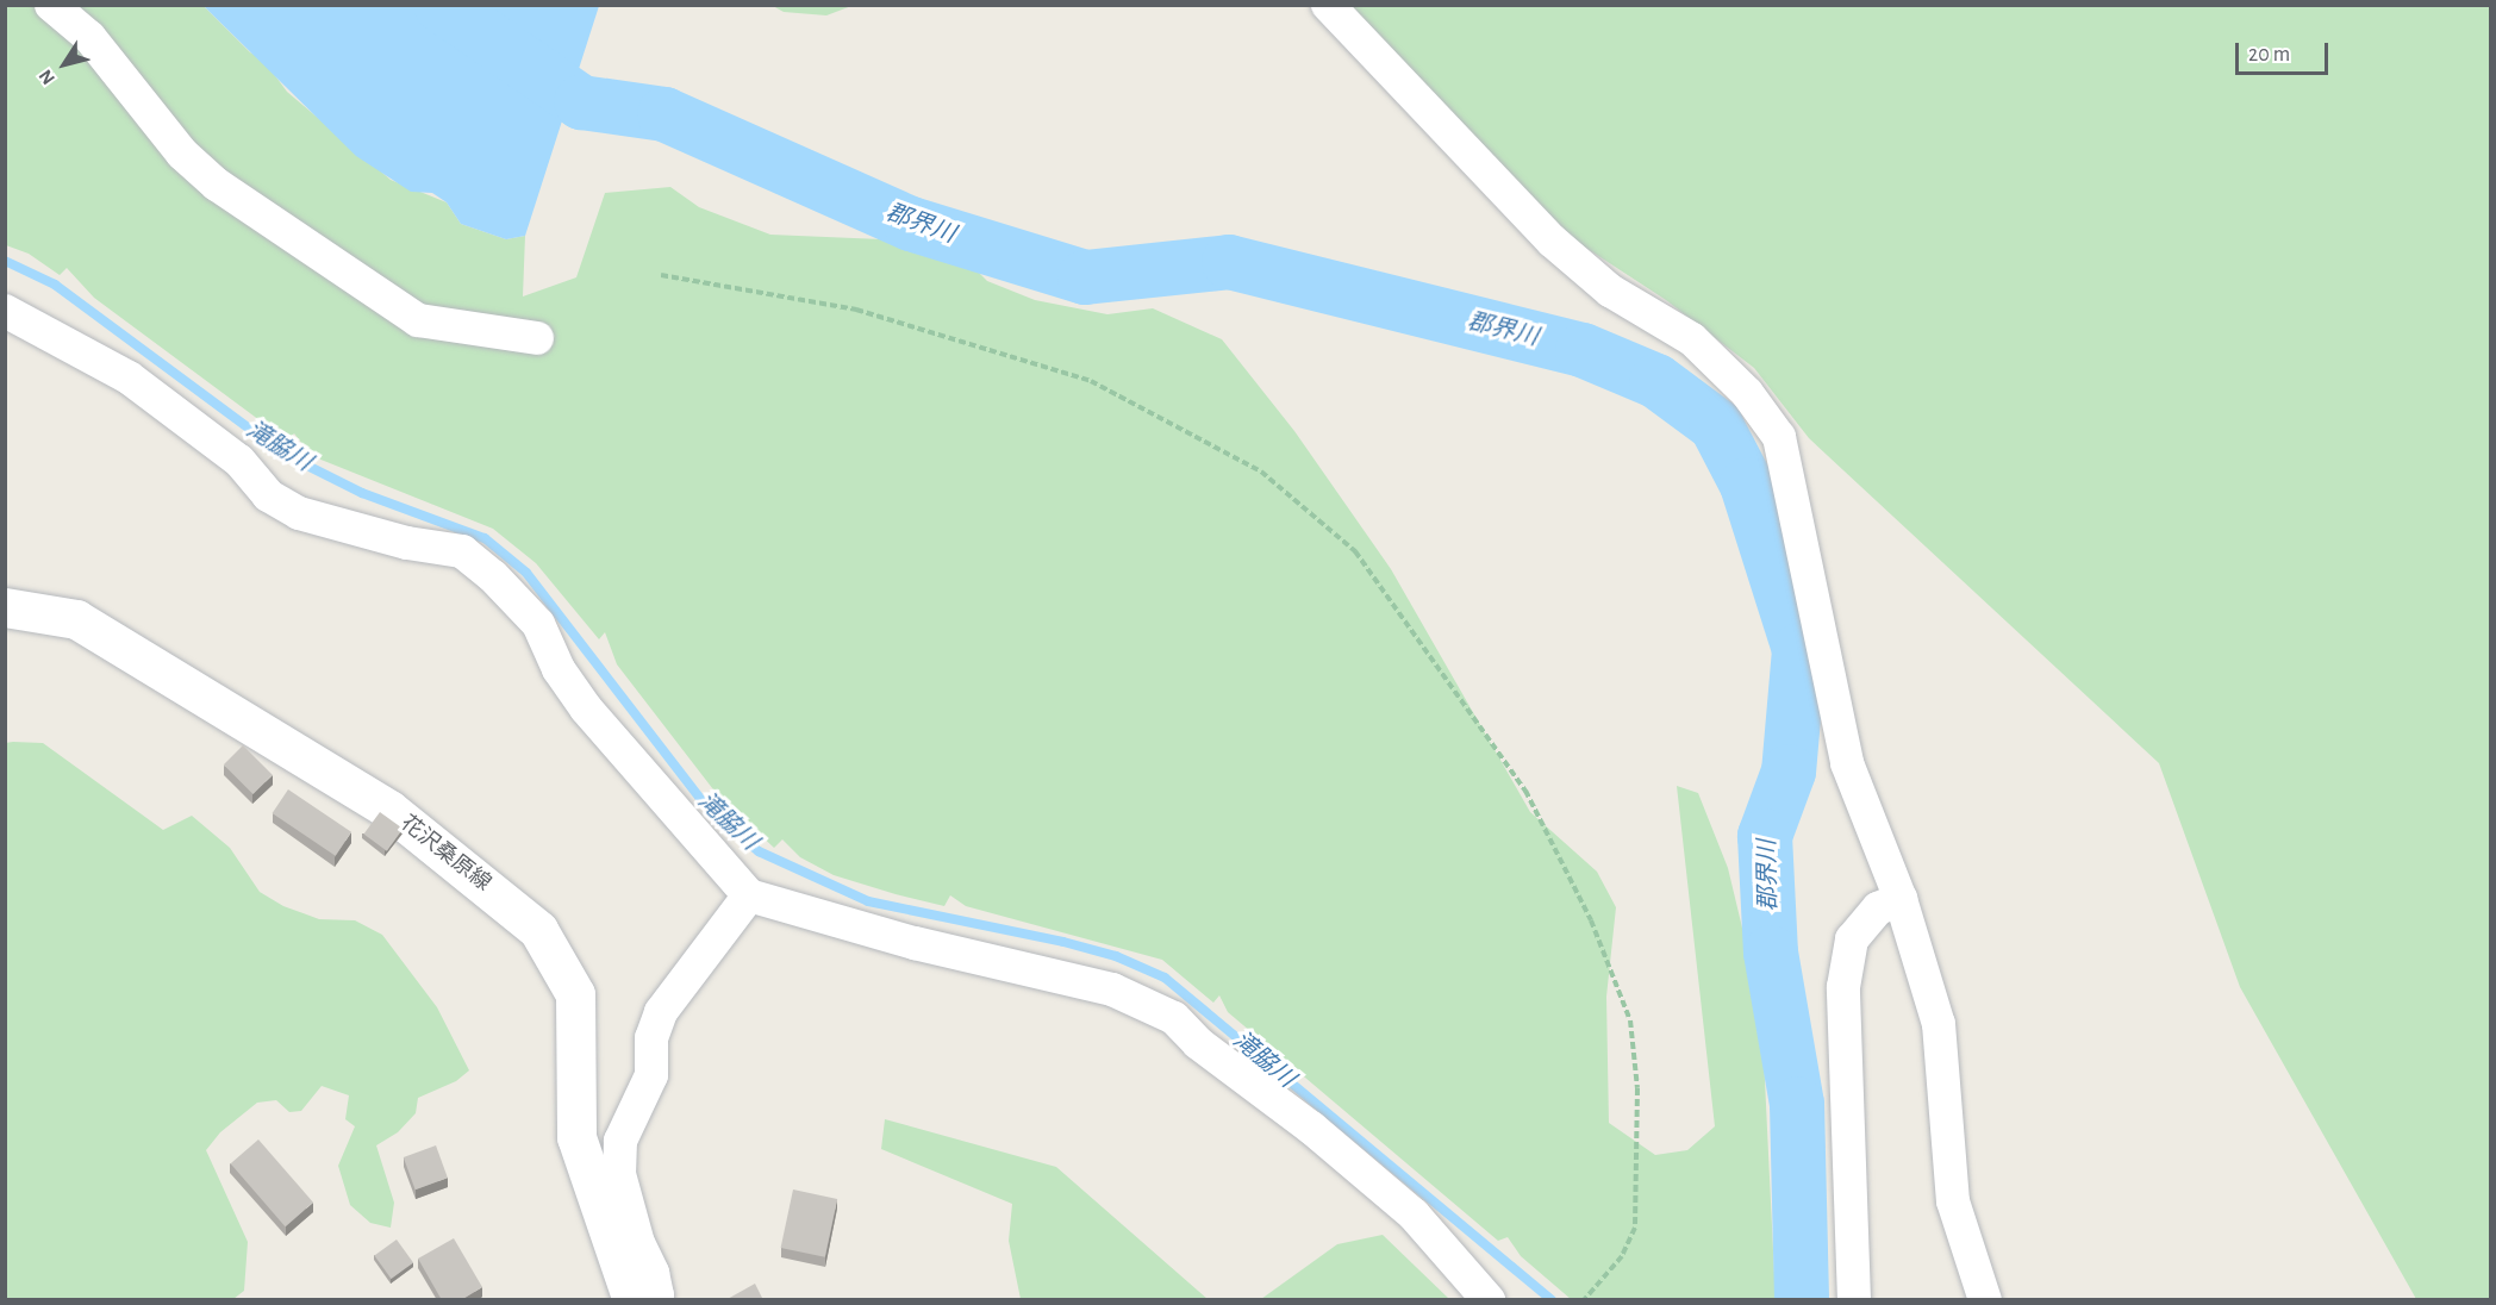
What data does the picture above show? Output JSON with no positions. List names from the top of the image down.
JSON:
{
  "streets": {
    "main road": ["花沢桑原線"]
  },
  "water": ["郡界川", "滝脇川"],
  "scale_bar": "20 m",
  "north": "bottom left"
}
